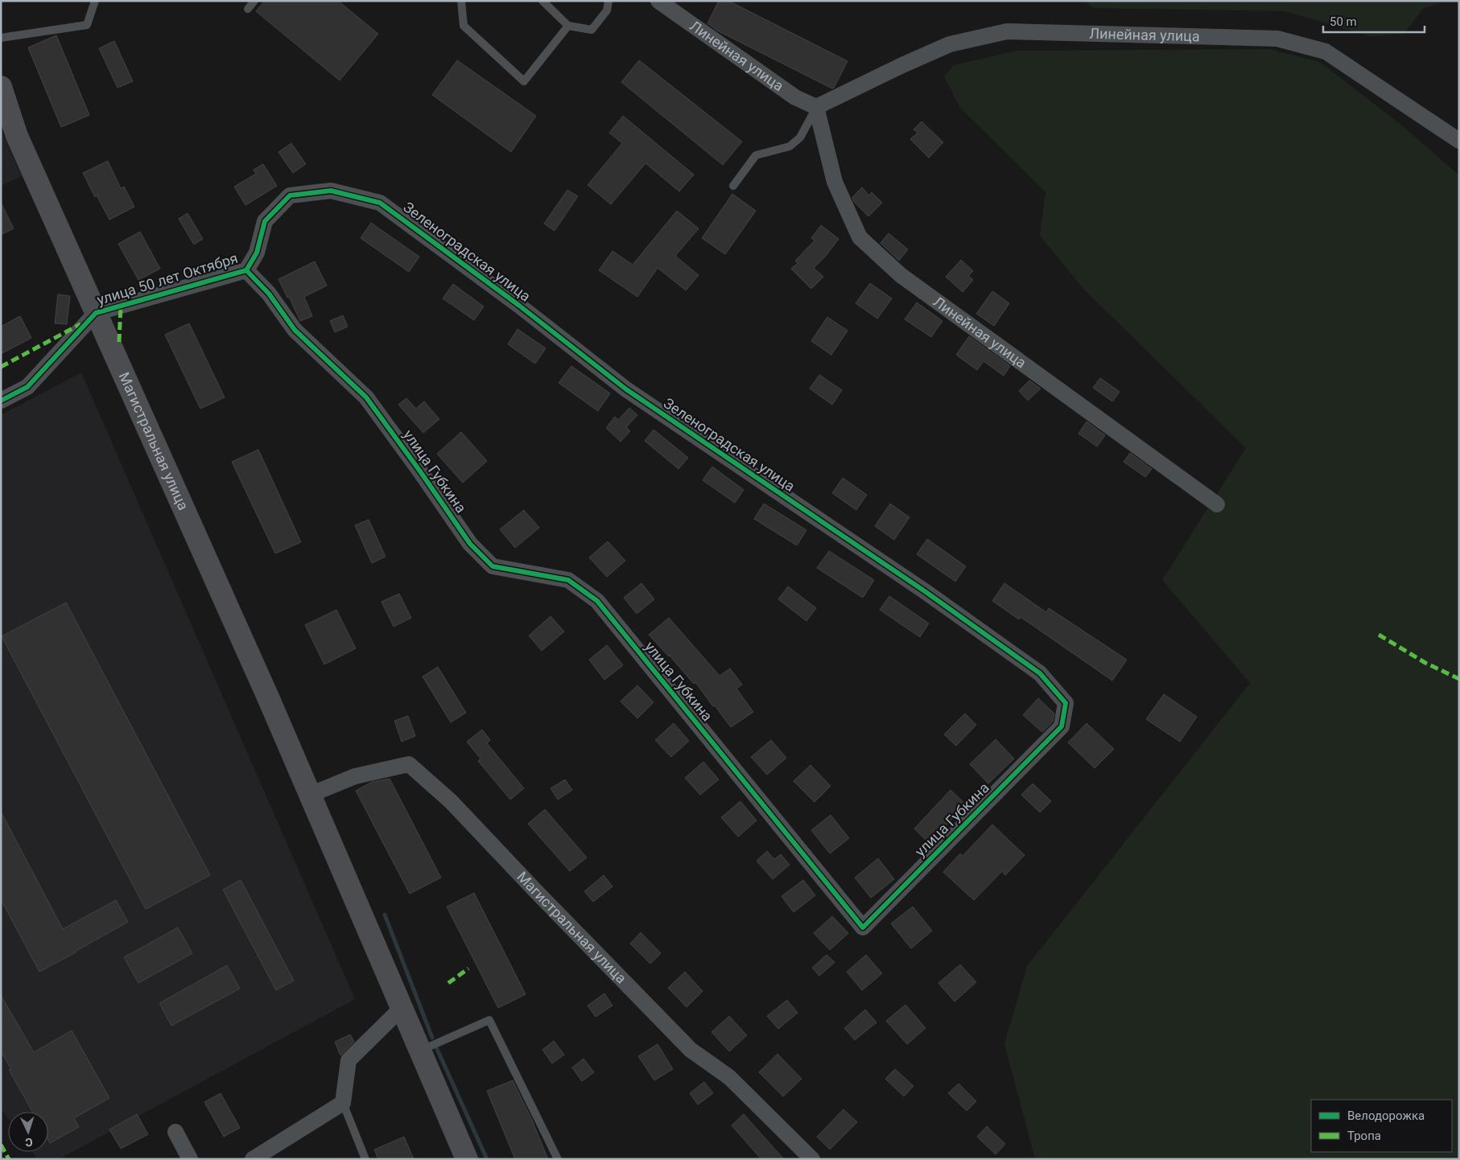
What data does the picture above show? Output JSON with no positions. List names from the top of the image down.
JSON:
{
  "streets": {
    "main road": ["Магистральная улица"],
    "street": [
      "Линейная улица",
      "Зеленоградская улица",
      "улица 50 лет Октября",
      "улица Губкина"
    ]
  },
  "crossings": [
    ["Зеленоградская улица", "улица 50 лет Октября"],
    ["Зеленоградская улица", "улица Губкина"],
    ["улица 50 лет Октября", "Магистральная улица"],
    ["улица 50 лет Октября", "улица Губкина"]
  ],
  "legend": ["Велодорожка", "Тропа"],
  "scale_bar": "50 m",
  "north": "bottom"
}
